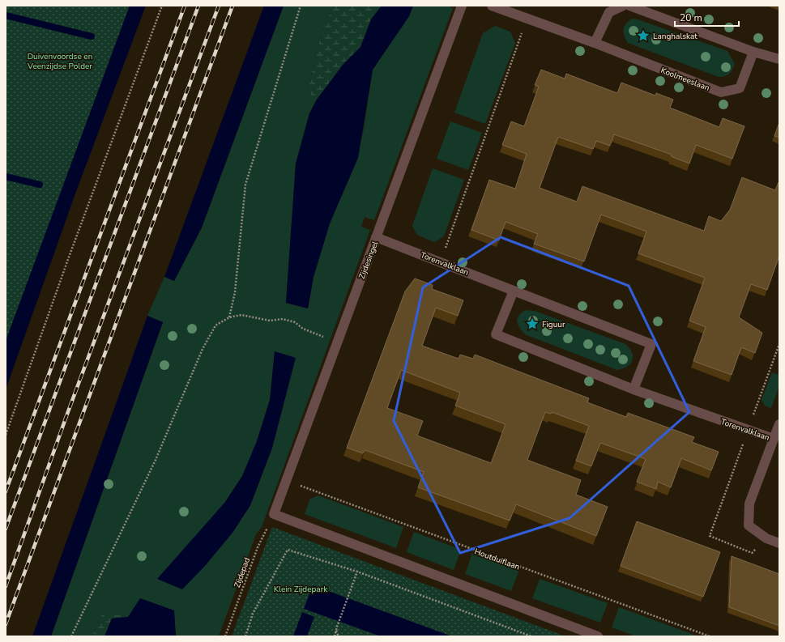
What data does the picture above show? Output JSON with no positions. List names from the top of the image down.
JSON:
{
  "streets": {
    "street": ["Koolmeeslaan", "Zijdesingel", "Torenvalklaan"],
    "path": ["Houtduiflaan", "Zijdepad"]
  },
  "crossings": [
    ["Zijdesingel", "Torenvalklaan"],
    ["Zijdesingel", "Houtduiflaan"],
    ["Zijdesingel", "Zijdepad"]
  ],
  "parks": ["Duivenvoordse en Veenzijdse Polder", "Klein Zijdepark"],
  "places": {
    "place": ["Langhalskat", "Figuur"]
  },
  "scale_bar": "20 m"
}
